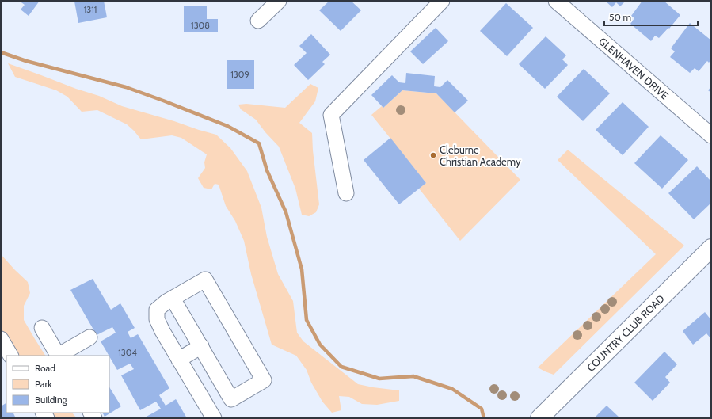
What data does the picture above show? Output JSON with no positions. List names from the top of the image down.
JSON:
{
  "streets": {
    "main road": ["COUNTRY CLUB ROAD"],
    "street": ["GLENHAVEN DRIVE"]
  },
  "places": ["Cleburne Christian Academy"],
  "house_numbers": [
    "1311",
    "1308",
    "1309",
    "1304"
  ],
  "legend": ["Road", "Park", "Building"],
  "scale_bar": "50 m"
}
